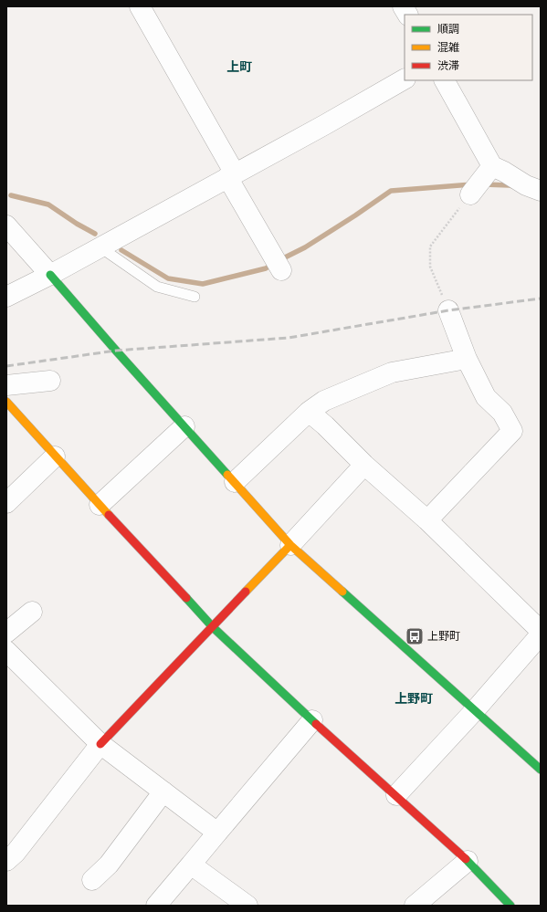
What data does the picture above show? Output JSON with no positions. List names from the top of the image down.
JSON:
{
  "districts": ["上町", "上野町"],
  "places": {
    "bus stop": ["上野町"]
  },
  "legend": ["順調", "混雑", "渋滞"]
}
